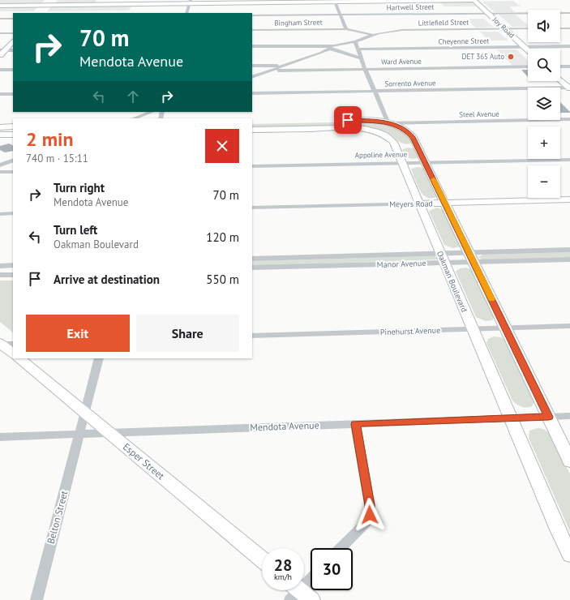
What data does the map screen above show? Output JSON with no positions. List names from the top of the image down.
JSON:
{
  "streets": {
    "street": [
      "Hartwell Street",
      "Bingham Street",
      "Littlefield Street",
      "Joy Road",
      "Cheyenne Street",
      "Ward Avenue",
      "Sorrento Avenue",
      "Steel Avenue",
      "Appoline Avenue",
      "Meyers Road",
      "Manor Avenue",
      "Oakman Boulevard",
      "Pinehurst Avenue",
      "Mendota Avenue",
      "Esper Street",
      "Belton Street"
    ]
  },
  "crossings": [
    ["Hartwell Street", "Joy Road"],
    ["Bingham Street", "Littlefield Street"],
    ["Littlefield Street", "Joy Road"],
    ["Littlefield Street", "Ward Avenue"],
    ["Joy Road", "Cheyenne Street"],
    ["Steel Avenue", "Oakman Boulevard"],
    ["Appoline Avenue", "Oakman Boulevard"],
    ["Meyers Road", "Oakman Boulevard"],
    ["Manor Avenue", "Oakman Boulevard"],
    ["Oakman Boulevard", "Pinehurst Avenue"],
    ["Oakman Boulevard", "Mendota Avenue"],
    ["Mendota Avenue", "Esper Street"],
    ["Mendota Avenue", "Belton Street"],
    ["Esper Street", "Belton Street"]
  ],
  "places": ["DET 365 Auto"],
  "page": {
    "map_buttons": ["+", "−"],
    "turn": ["70 m", "Mendota Avenue"],
    "heading": ["2 min", "740 m · 15:11"],
    "list": [
      {
        "name": "Turn right",
        "note": "Mendota Avenue",
        "value": "70 m"
      },
      {
        "name": "Turn left",
        "note": "Oakman Boulevard",
        "value": "120 m"
      },
      {
        "name": "Arrive at destination",
        "value": "550 m"
      }
    ],
    "buttons": ["Exit", "Share"],
    "speed": "28 km/h",
    "limit": "30"
  }
}
